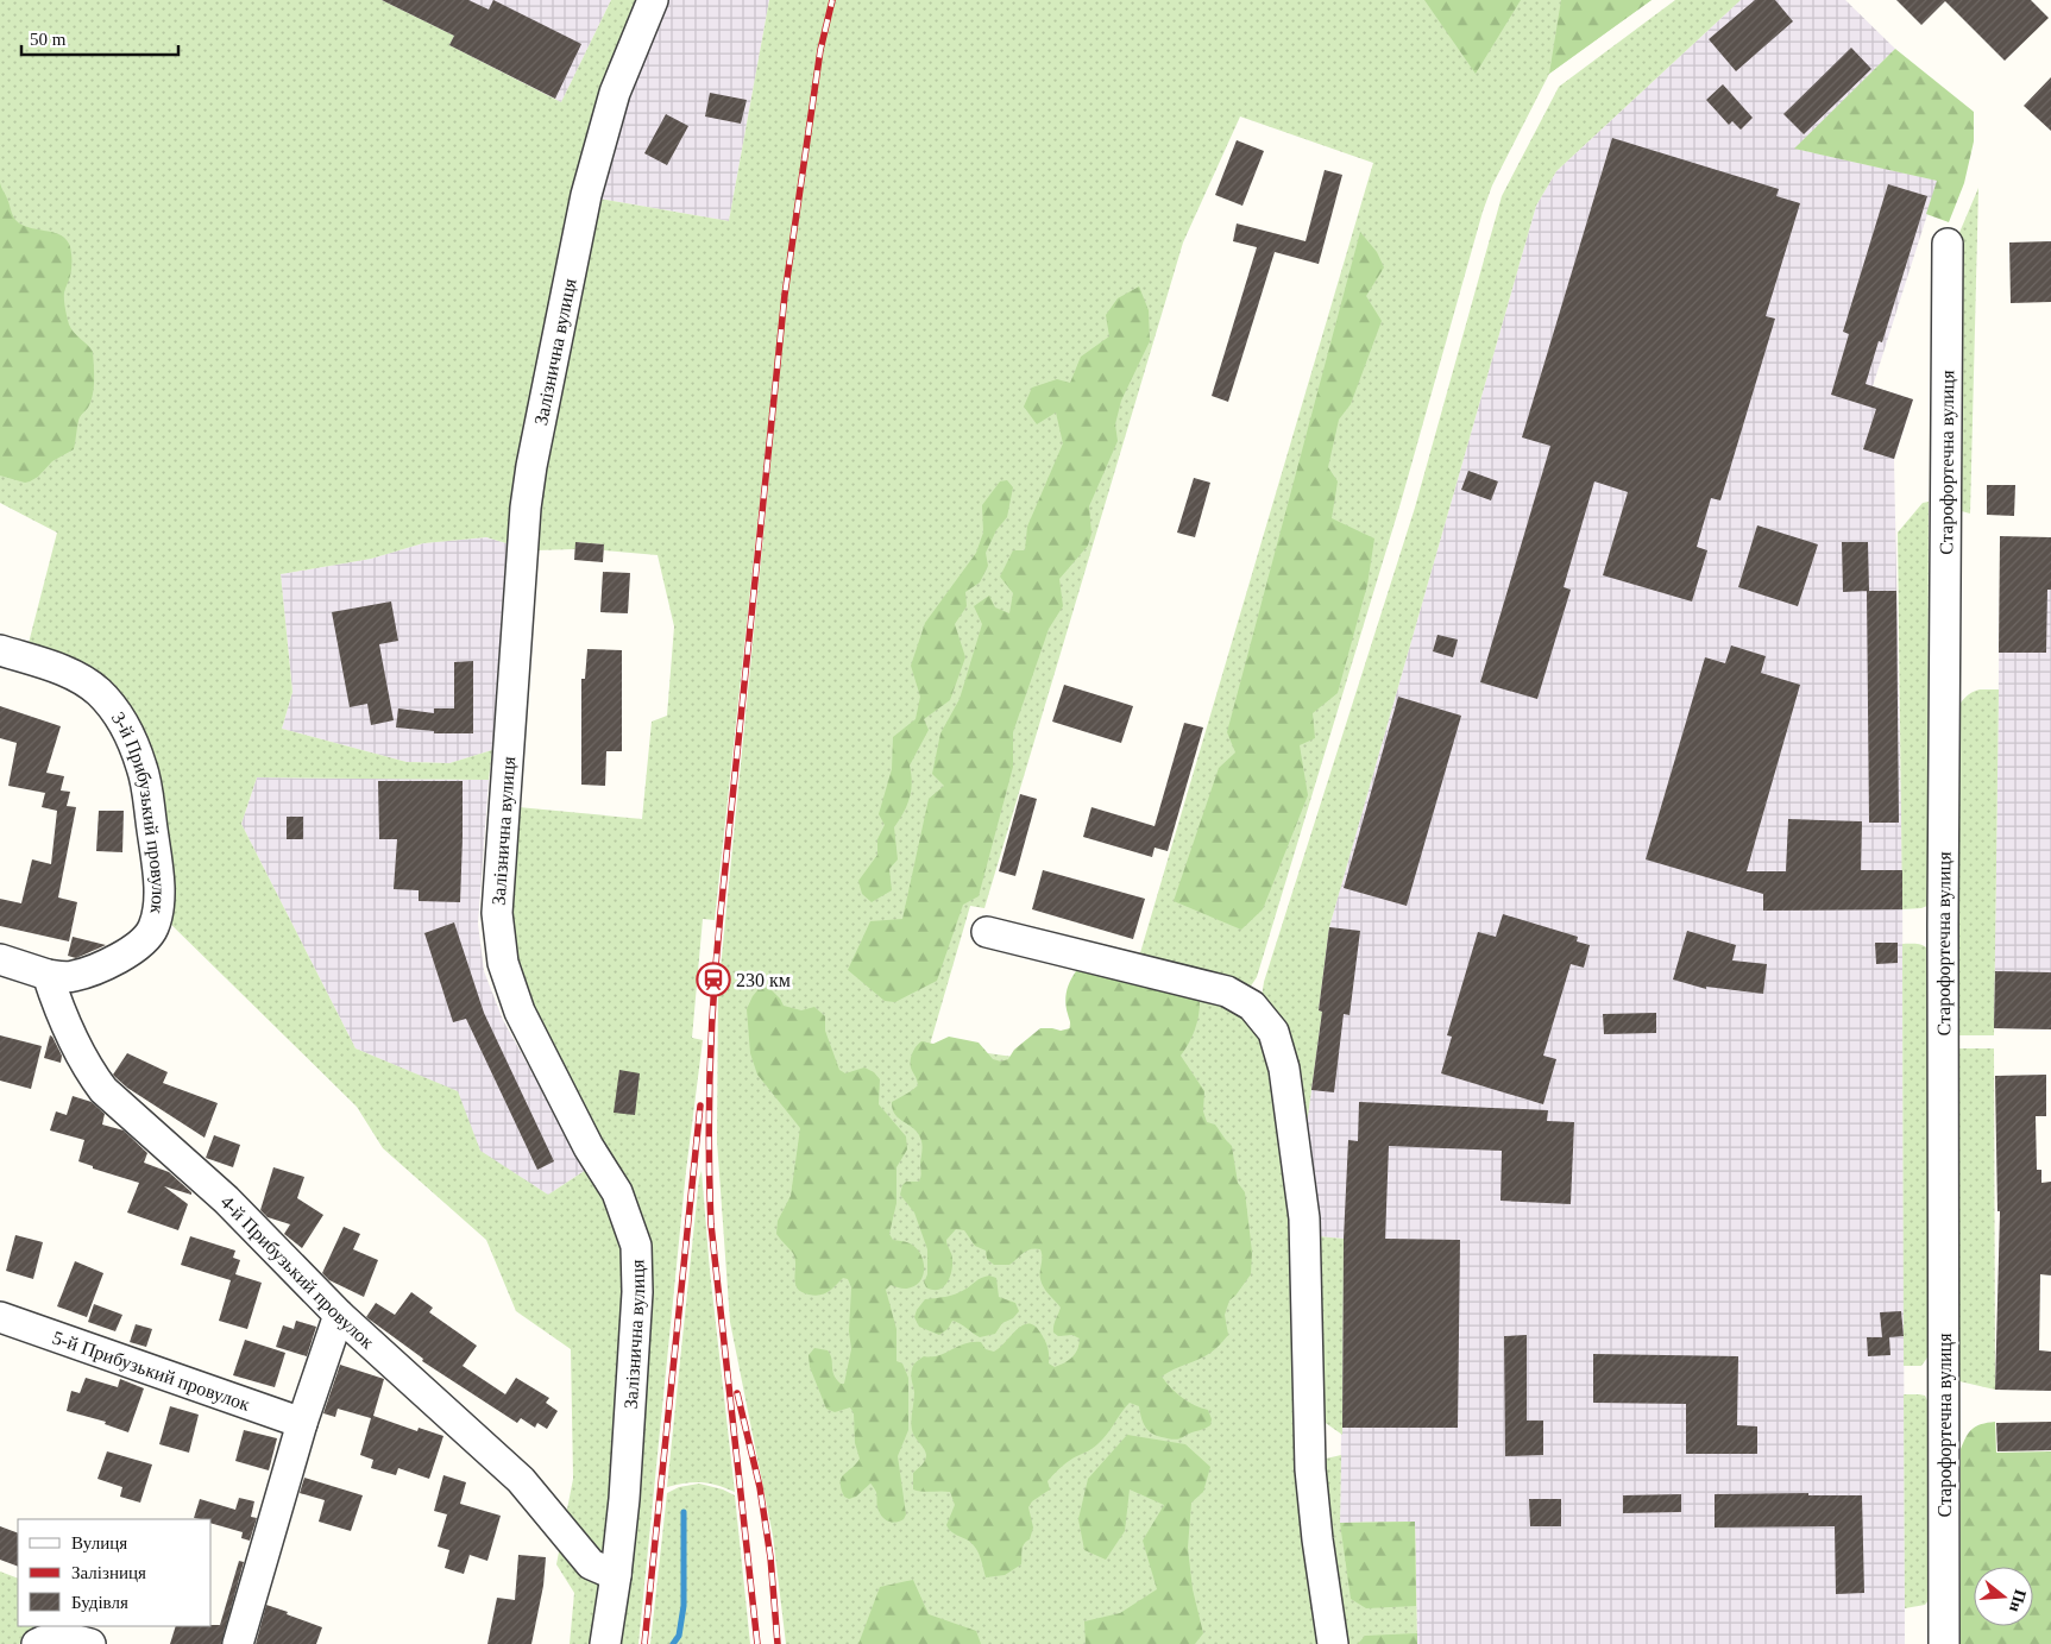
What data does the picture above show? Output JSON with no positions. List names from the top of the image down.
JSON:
{
  "streets": {
    "street": [
      "Залізнична вулиця",
      "Старофортечна вулиця",
      "3-й Прибузький провулок",
      "4-й Прибузький провулок",
      "5-й Прибузький провулок"
    ]
  },
  "crossings": [
    ["Залізнична вулиця", "4-й Прибузький провулок"],
    ["3-й Прибузький провулок", "4-й Прибузький провулок"]
  ],
  "places": {
    "station": ["230 км"]
  },
  "legend": ["Вулиця", "Залізниця", "Будівля"],
  "scale_bar": "50 m",
  "north": "right"
}
